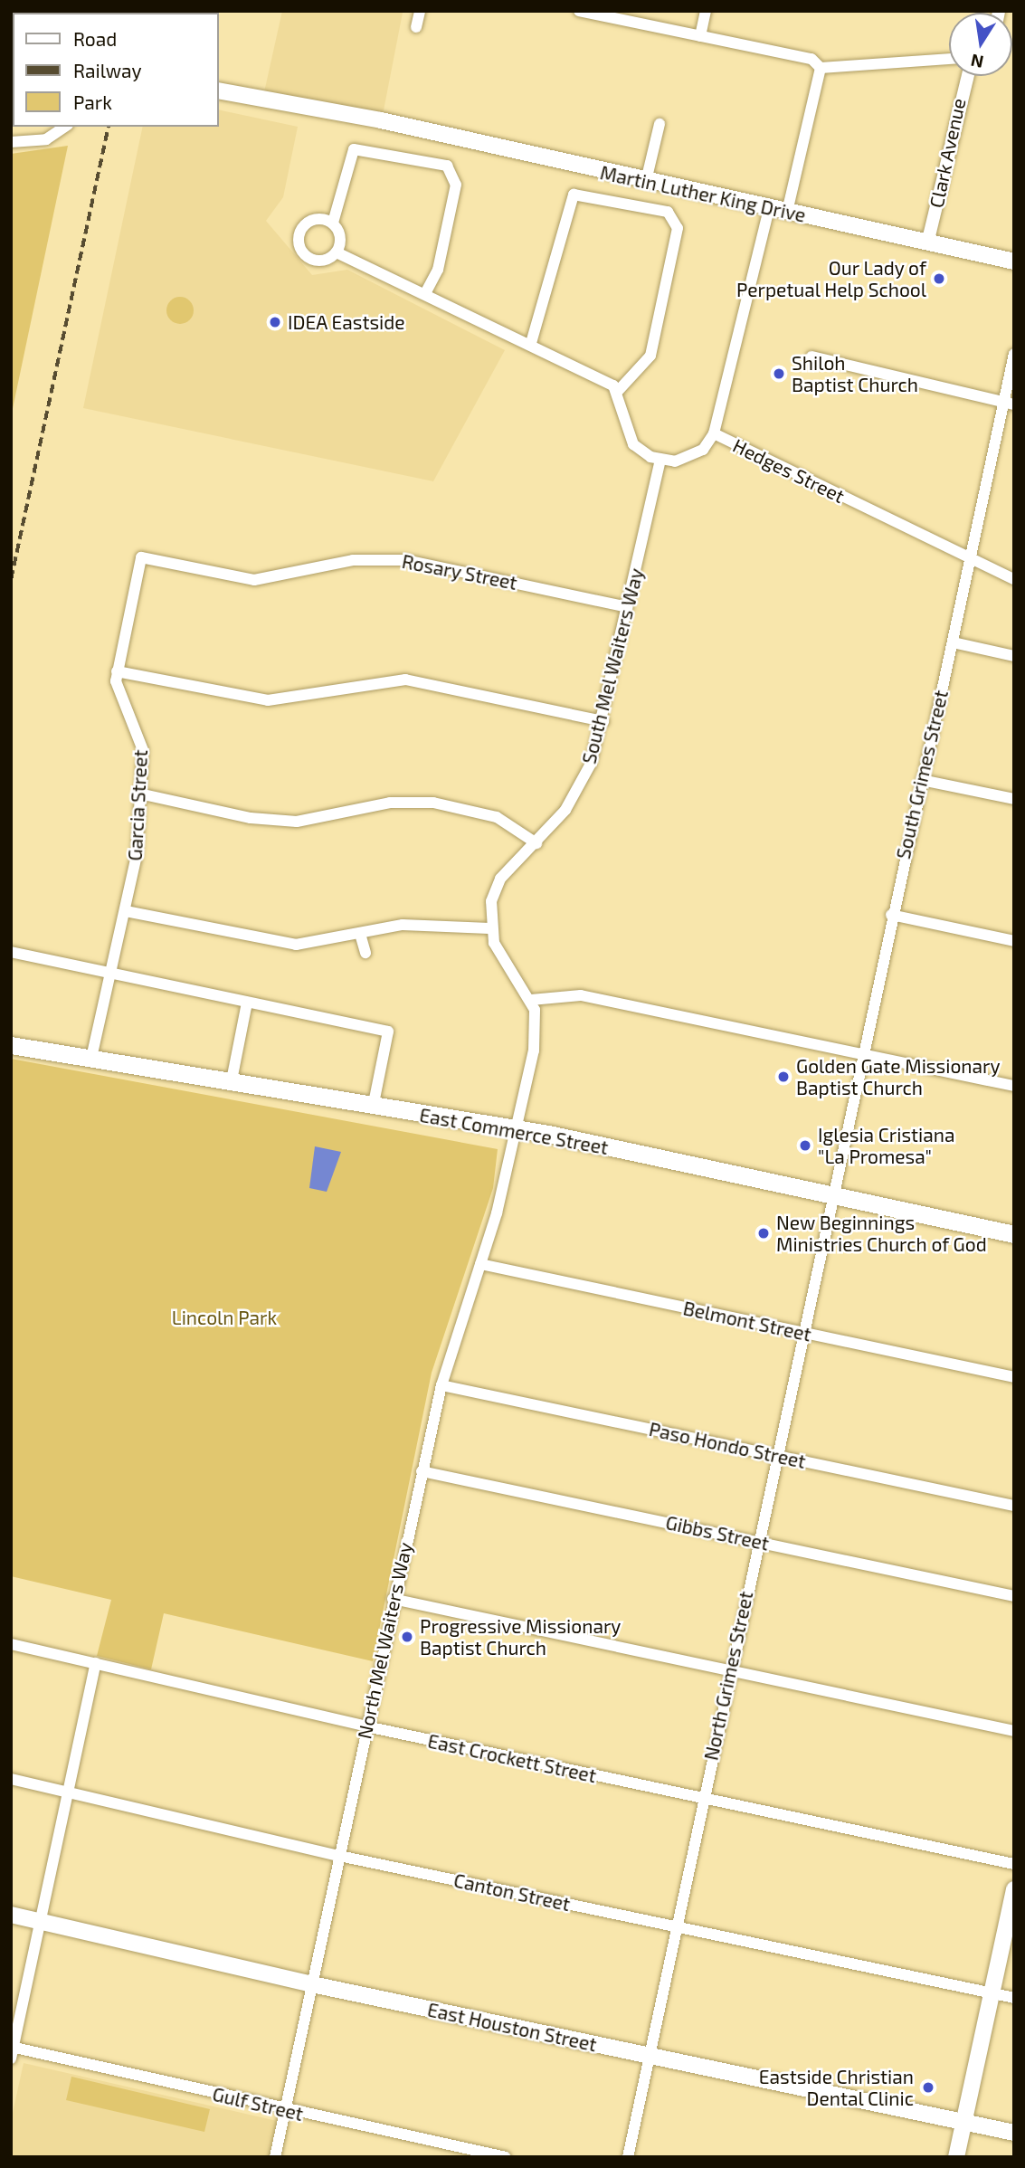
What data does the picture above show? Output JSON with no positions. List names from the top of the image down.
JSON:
{
  "streets": {
    "main road": ["Martin Luther King Drive", "East Commerce Street", "East Houston Street"],
    "street": [
      "Clark Avenue",
      "Hedges Street",
      "Rosary Street",
      "South Mel Waiters Way",
      "South Grimes Street",
      "Garcia Street",
      "Belmont Street",
      "Paso Hondo Street",
      "Gibbs Street",
      "North Mel Waiters Way",
      "North Grimes Street",
      "East Crockett Street",
      "Canton Street",
      "Gulf Street"
    ]
  },
  "crossings": [
    ["Clark Avenue", "Martin Luther King Drive"],
    ["Hedges Street", "South Mel Waiters Way"],
    ["Hedges Street", "South Grimes Street"],
    ["Rosary Street", "South Mel Waiters Way"],
    ["Rosary Street", "Garcia Street"],
    ["South Mel Waiters Way", "East Commerce Street"],
    ["South Mel Waiters Way", "North Mel Waiters Way"],
    ["South Grimes Street", "East Commerce Street"],
    ["South Grimes Street", "North Grimes Street"],
    ["Garcia Street", "East Commerce Street"],
    ["East Commerce Street", "North Mel Waiters Way"],
    ["East Commerce Street", "North Grimes Street"],
    ["Belmont Street", "North Mel Waiters Way"],
    ["Belmont Street", "North Grimes Street"],
    ["Paso Hondo Street", "North Mel Waiters Way"],
    ["Paso Hondo Street", "North Grimes Street"],
    ["Gibbs Street", "North Mel Waiters Way"],
    ["Gibbs Street", "North Grimes Street"],
    ["North Mel Waiters Way", "East Crockett Street"],
    ["North Mel Waiters Way", "Canton Street"],
    ["North Mel Waiters Way", "East Houston Street"],
    ["North Mel Waiters Way", "Gulf Street"],
    ["North Grimes Street", "East Crockett Street"],
    ["North Grimes Street", "Canton Street"],
    ["North Grimes Street", "East Houston Street"]
  ],
  "parks": ["Lincoln Park"],
  "places": [
    "Our Lady of Perpetual Help School",
    "IDEA Eastside",
    "Shiloh Baptist Church",
    "Golden Gate Missionary Baptist Church",
    "Iglesia Cristiana \"La Promesa\"",
    "New Beginnings Ministries Church of God",
    "Progressive Missionary Baptist Church",
    "Eastside Christian Dental Clinic"
  ],
  "legend": ["Road", "Railway", "Park"],
  "north": "bottom"
}
